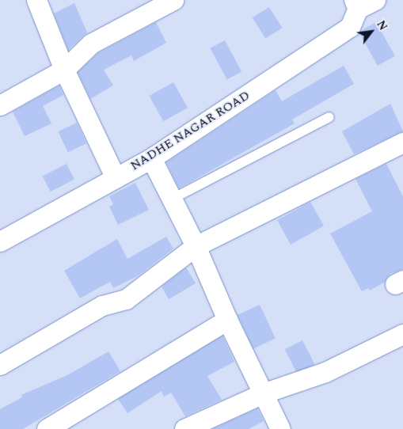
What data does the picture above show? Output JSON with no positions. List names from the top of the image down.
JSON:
{
  "streets": {
    "street": ["NADHE NAGAR ROAD"]
  },
  "north": "top right"
}
